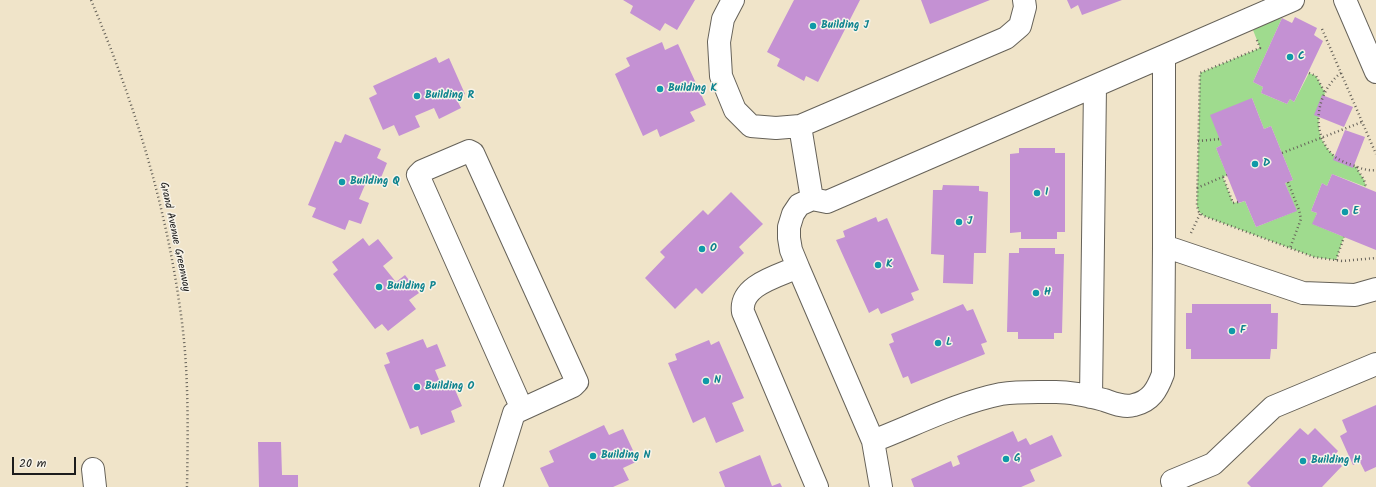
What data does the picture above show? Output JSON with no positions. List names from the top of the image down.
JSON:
{
  "streets": {
    "path": ["Grand Avenue Greenway"]
  },
  "places": [
    "Building J",
    "C",
    "Building K",
    "Building R",
    "D",
    "Building Q",
    "I",
    "E",
    "J",
    "O",
    "K",
    "Building P",
    "H",
    "F",
    "L",
    "N",
    "Building O",
    "Building N",
    "G",
    "Building H"
  ],
  "scale_bar": "20 m"
}
